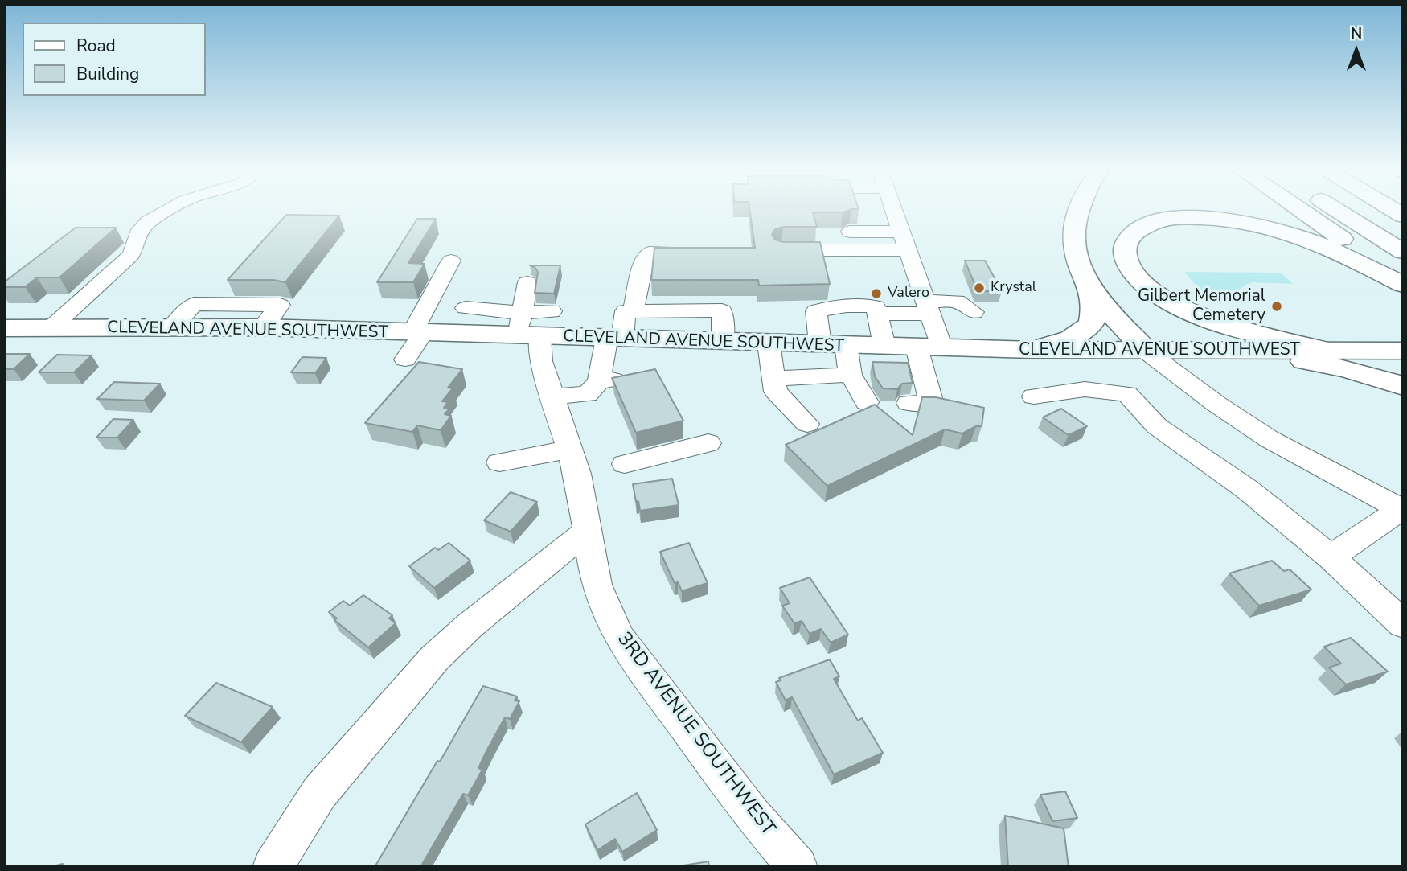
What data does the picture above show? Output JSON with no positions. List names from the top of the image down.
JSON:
{
  "streets": {
    "main road": ["CLEVELAND AVENUE SOUTHWEST"],
    "street": ["3RD AVENUE SOUTHWEST"]
  },
  "crossings": [
    ["CLEVELAND AVENUE SOUTHWEST", "3RD AVENUE SOUTHWEST"]
  ],
  "places": ["Krystal", "Valero", "Gilbert Memorial Cemetery"],
  "legend": ["Road", "Building"],
  "north": "top"
}
